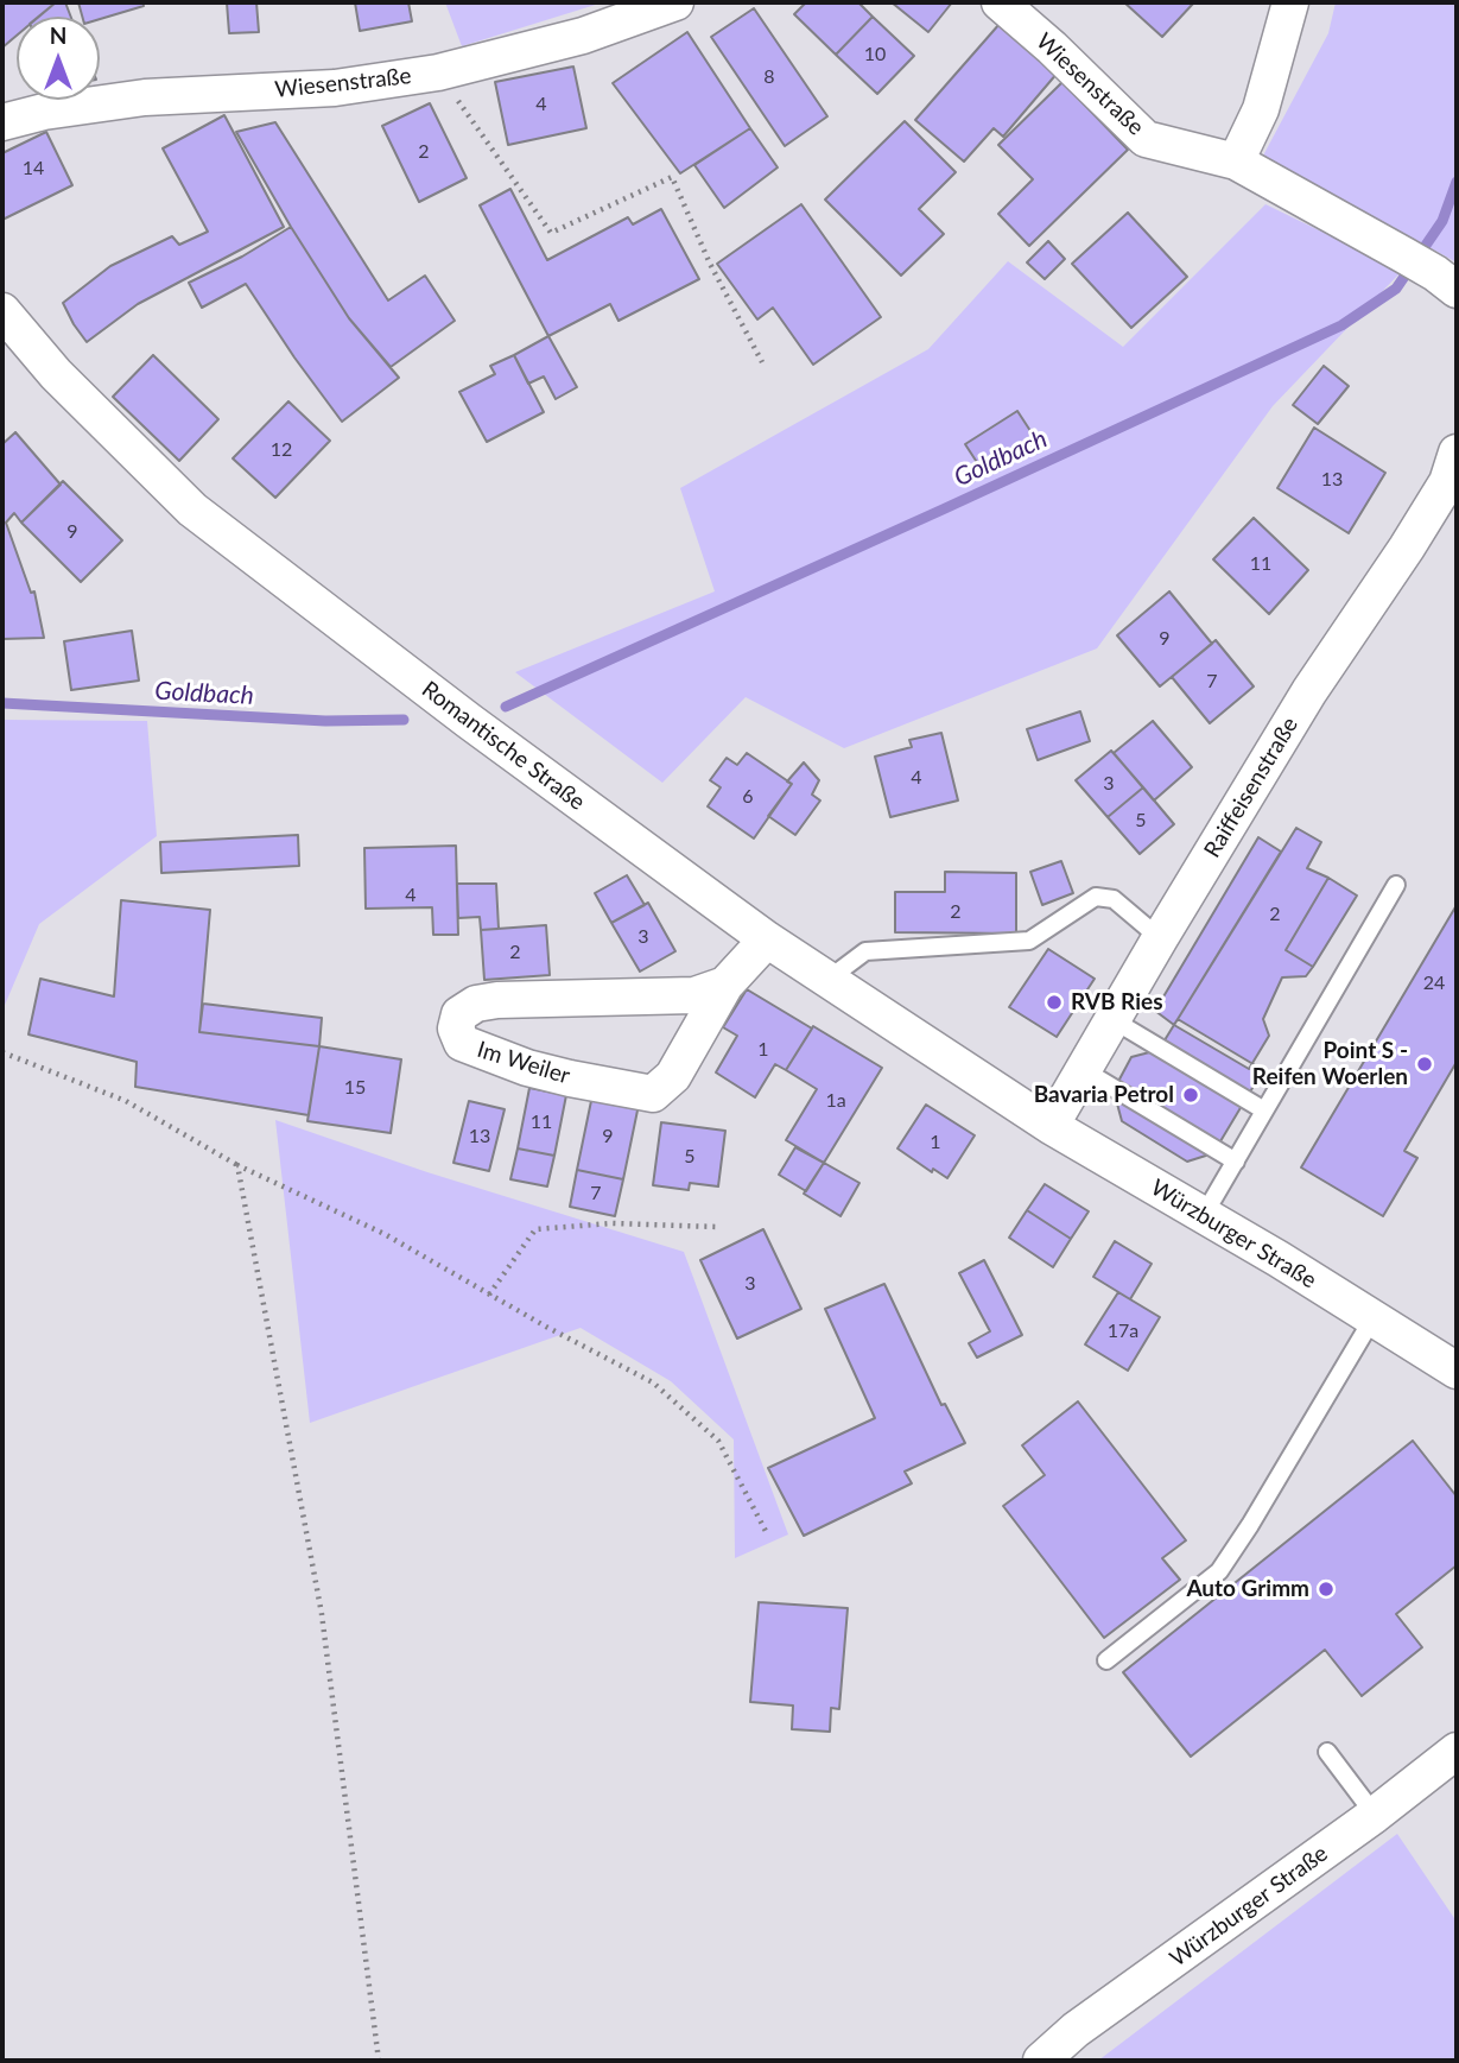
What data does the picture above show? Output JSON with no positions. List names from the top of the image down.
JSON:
{
  "streets": {
    "street": [
      "Wiesenstraße",
      "Romantische Straße",
      "Raiffeisenstraße",
      "Im Weiler",
      "Würzburger Straße"
    ]
  },
  "crossings": [
    ["Romantische Straße", "Raiffeisenstraße"],
    ["Romantische Straße", "Im Weiler"],
    ["Romantische Straße", "Würzburger Straße"],
    ["Raiffeisenstraße", "Würzburger Straße"]
  ],
  "water": ["Goldbach"],
  "places": [
    "RVB Ries",
    "Point S - Reifen Woerlen",
    "Bavaria Petrol",
    "Auto Grimm"
  ],
  "house_numbers": [
    "10",
    "8",
    "4",
    "2",
    "14",
    "12",
    "13",
    "9",
    "11",
    "9",
    "7",
    "4",
    "3",
    "6",
    "5",
    "4",
    "2",
    "2",
    "3",
    "2",
    "24",
    "1",
    "15",
    "1a",
    "11",
    "13",
    "9",
    "1",
    "5",
    "7",
    "3",
    "17a"
  ],
  "north": "top"
}
